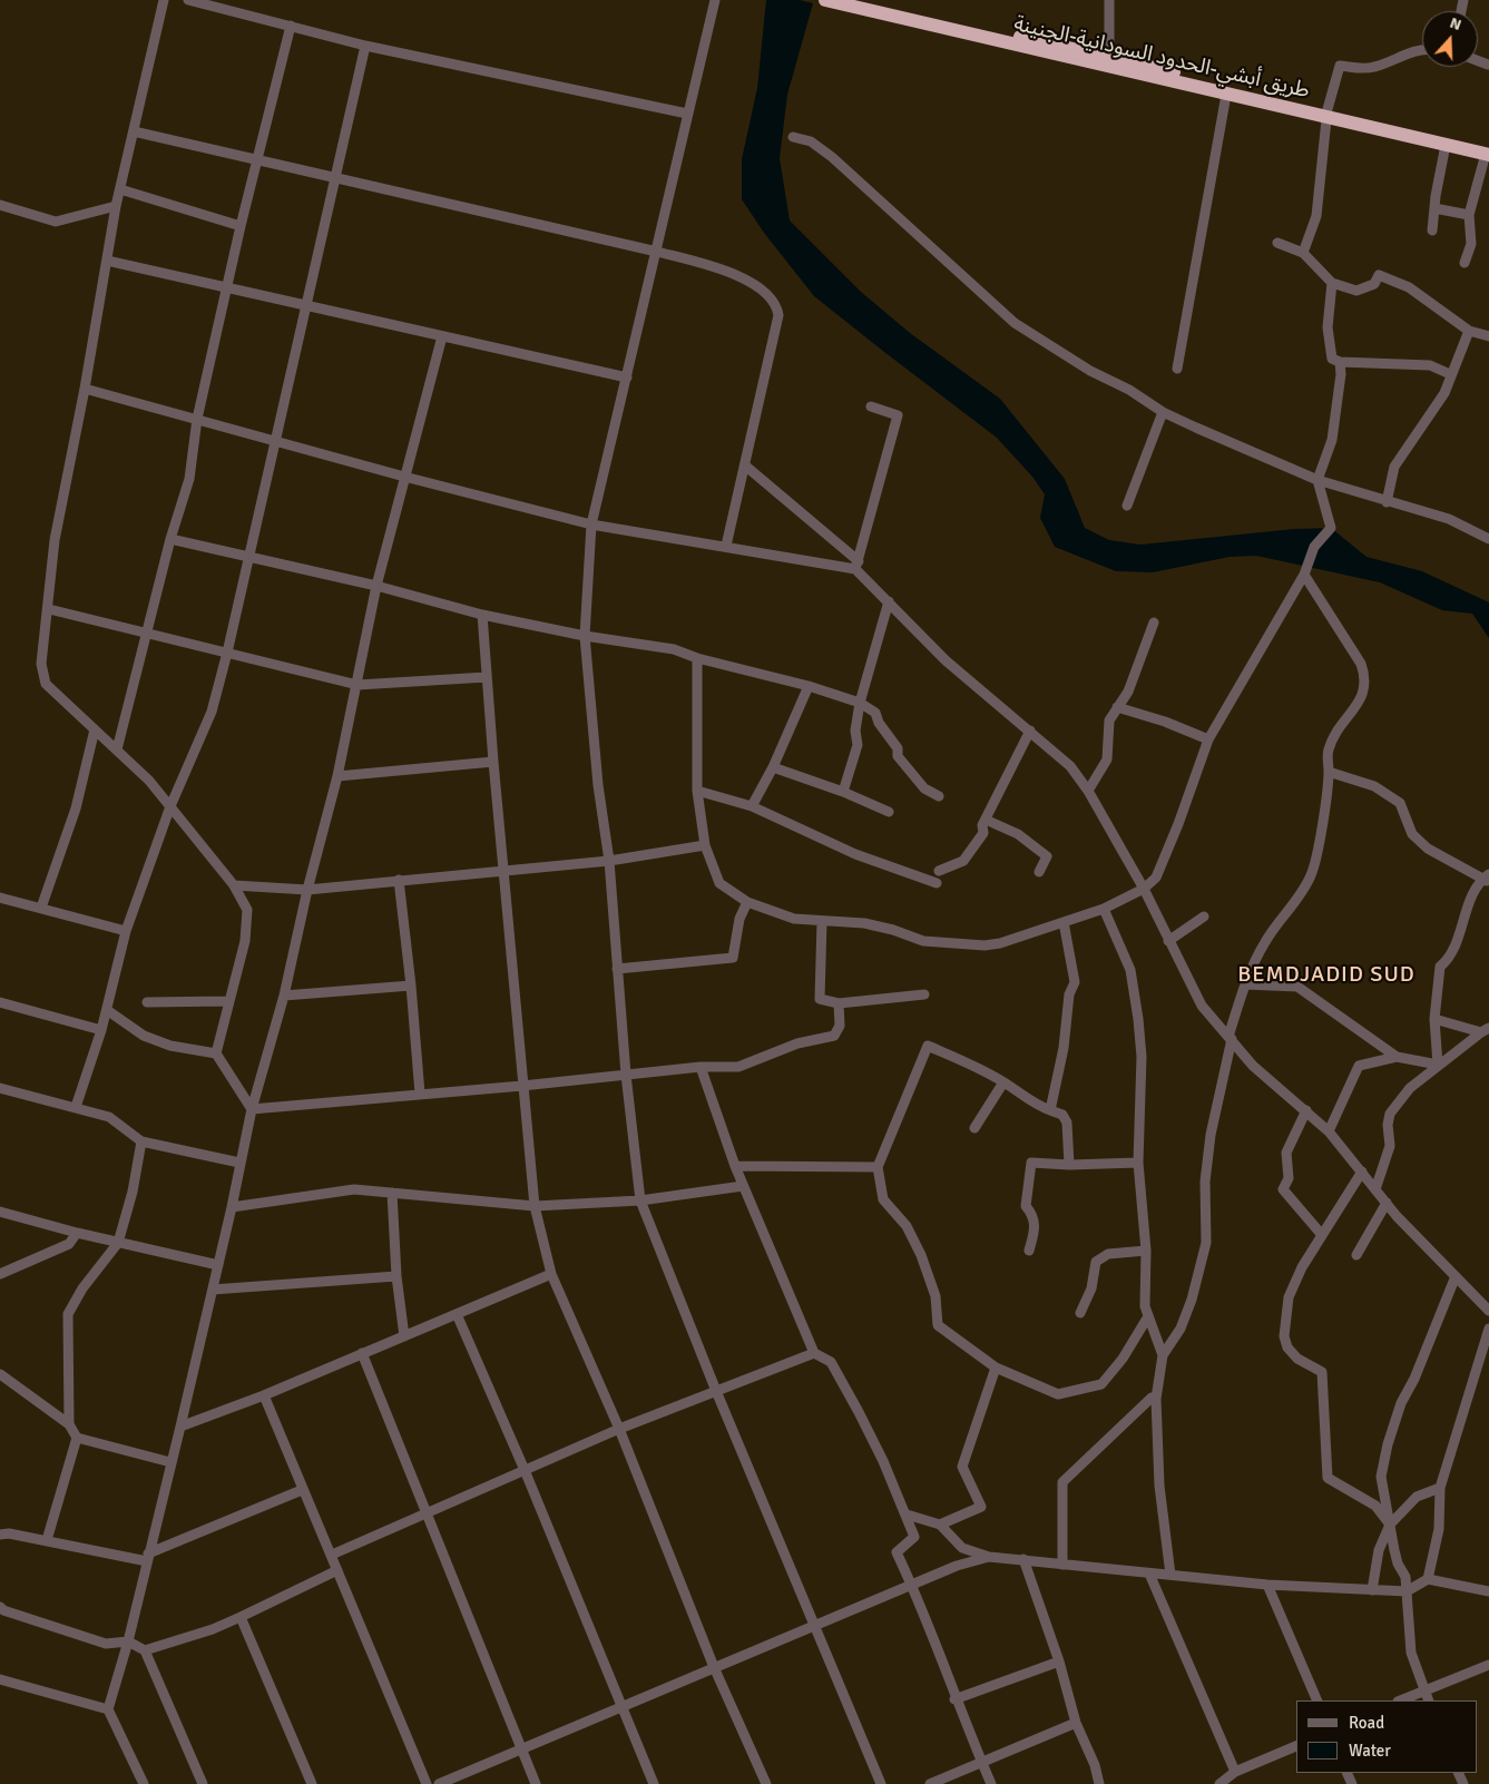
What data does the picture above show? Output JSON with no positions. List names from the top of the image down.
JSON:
{
  "streets": {
    "highway": ["طريق أبشي-الحدود السودانية-الجنينة"]
  },
  "districts": ["BEMDJADID SUD"],
  "legend": ["Road", "Water"],
  "north": "top"
}
